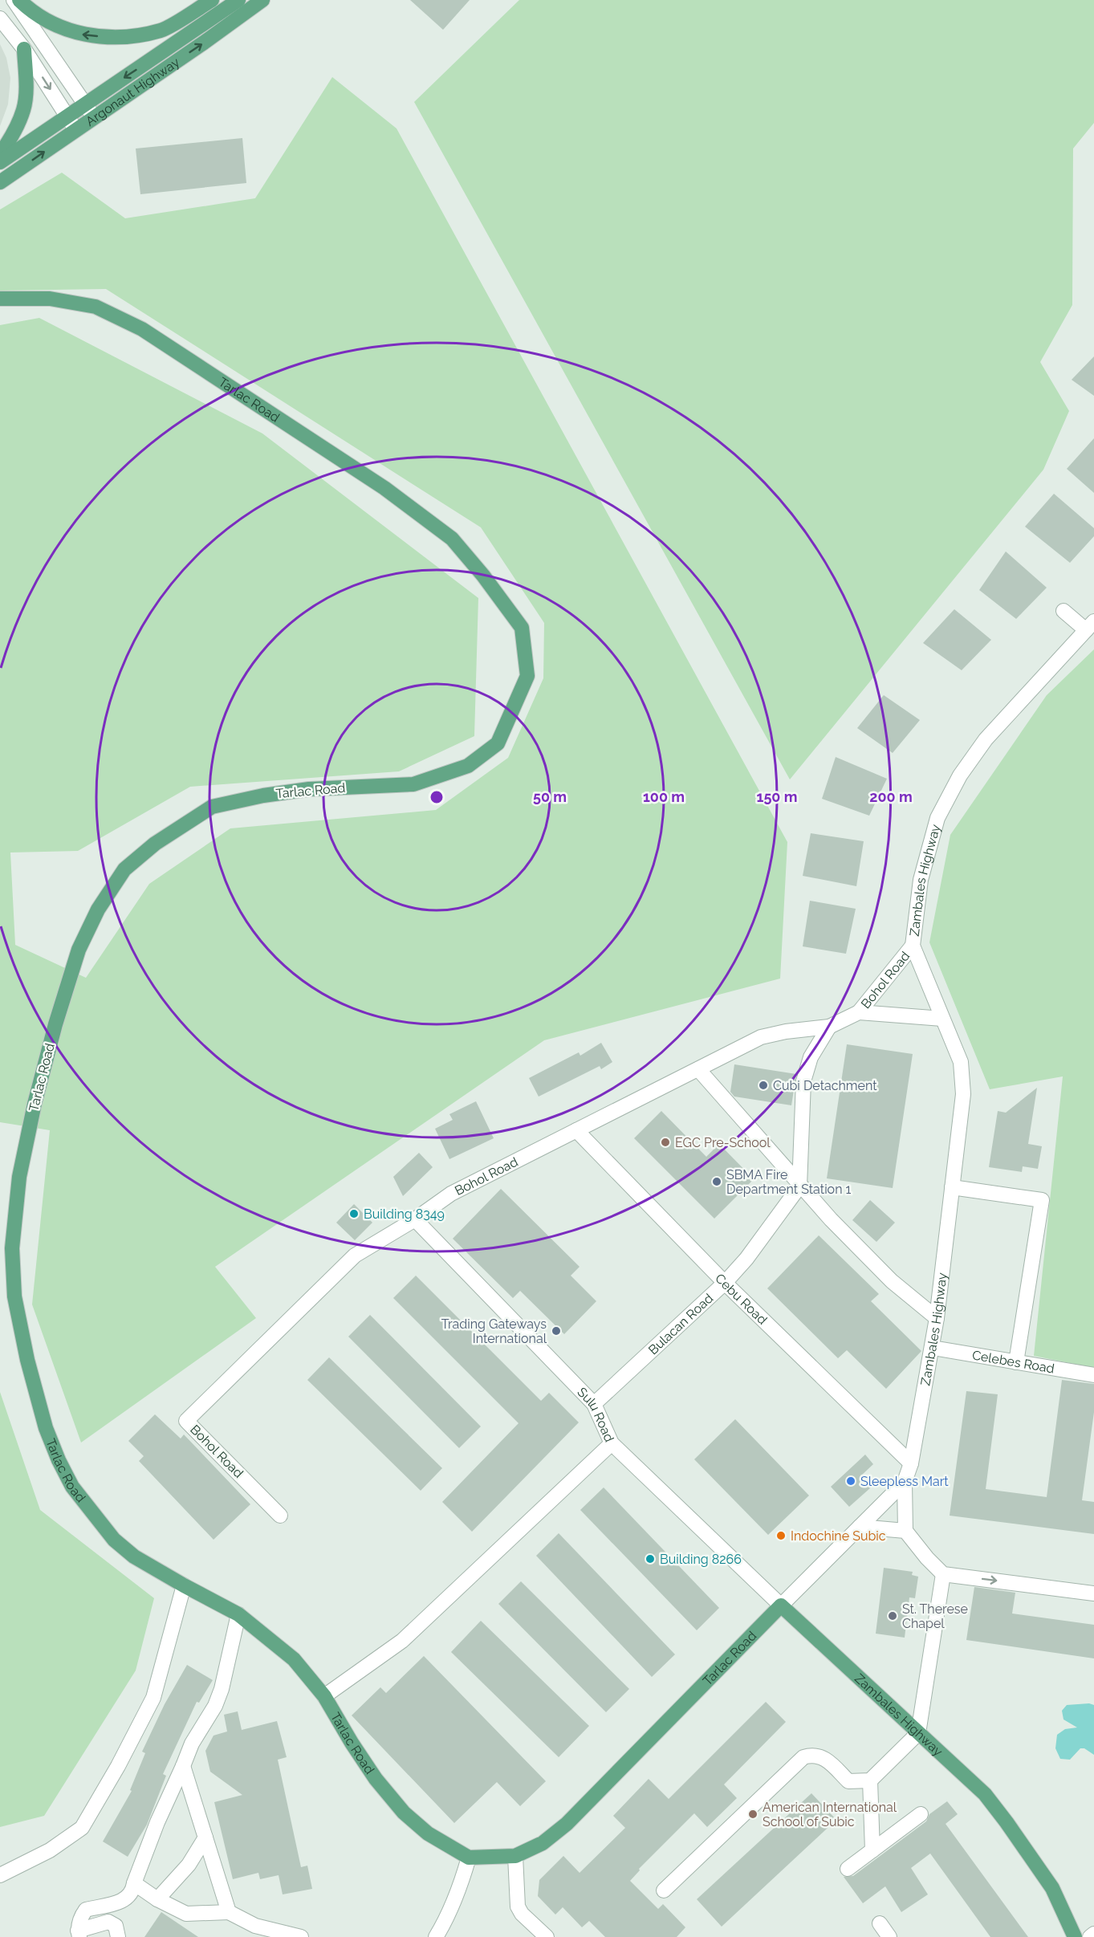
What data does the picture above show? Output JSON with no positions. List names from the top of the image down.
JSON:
{
  "streets": {
    "main road": ["Argonaut Highway", "Tarlac Road", "Zambales Highway"],
    "street": [
      "Bohol Road",
      "Cebu Road",
      "Bulacan Road",
      "Celebes Road",
      "Sulu Road"
    ]
  },
  "crossings": [
    ["Tarlac Road", "Zambales Highway"],
    ["Tarlac Road", "Sulu Road"],
    ["Zambales Highway", "Bohol Road"],
    ["Zambales Highway", "Cebu Road"],
    ["Zambales Highway", "Celebes Road"],
    ["Zambales Highway", "Sulu Road"],
    ["Bohol Road", "Cebu Road"],
    ["Bohol Road", "Sulu Road"],
    ["Cebu Road", "Bulacan Road"],
    ["Bulacan Road", "Sulu Road"]
  ],
  "places": [
    "Cubi Detachment",
    "EGC Pre-School",
    "SBMA Fire Department Station 1",
    "Building 8349",
    "Trading Gateways International",
    "Sleepless Mart",
    "Indochine Subic",
    "Building 8266",
    "St. Therese Chapel",
    "American International School of Subic"
  ],
  "rings": [
    "50 m",
    "100 m",
    "150 m",
    "200 m"
  ]
}
